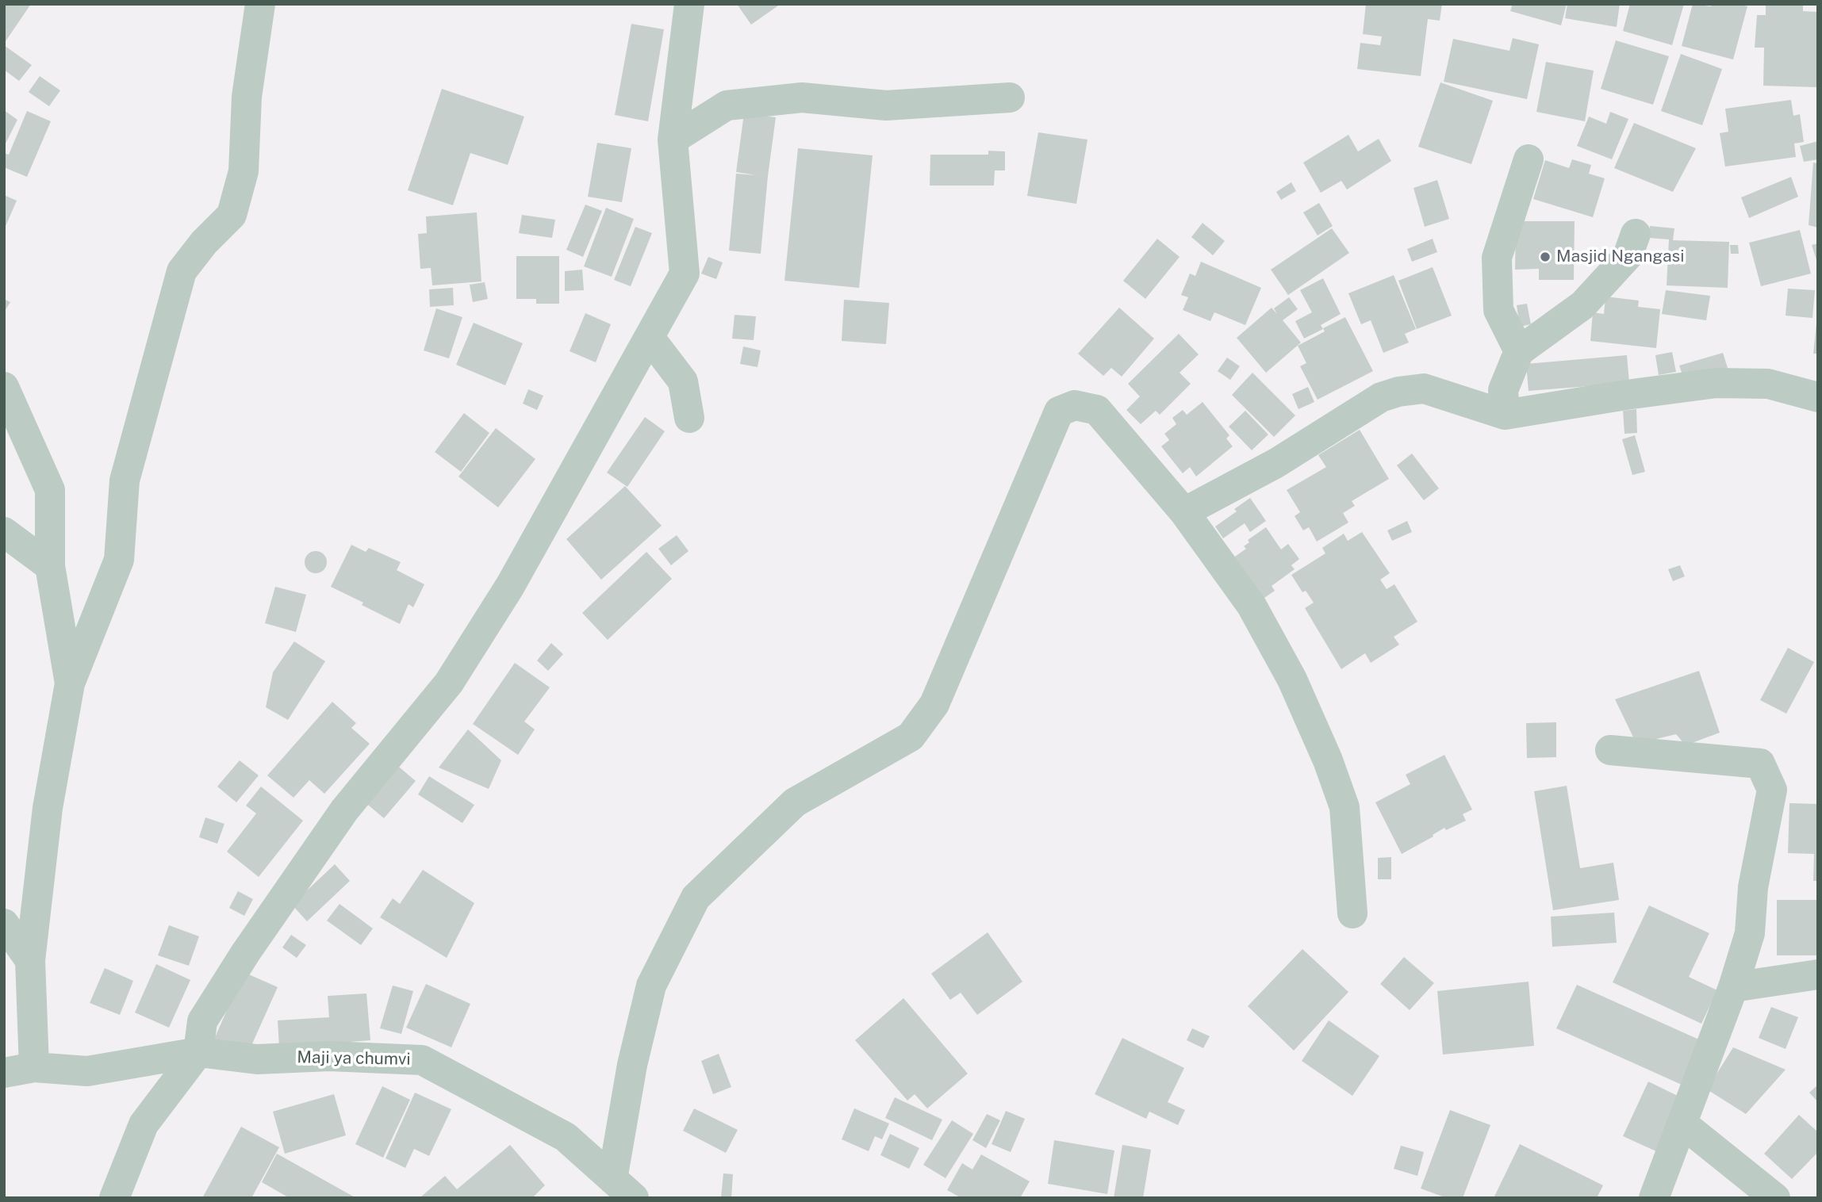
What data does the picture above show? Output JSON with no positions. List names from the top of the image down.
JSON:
{
  "streets": {
    "street": ["Maji ya chumvi"]
  },
  "places": ["Masjid Ngangasi"]
}
